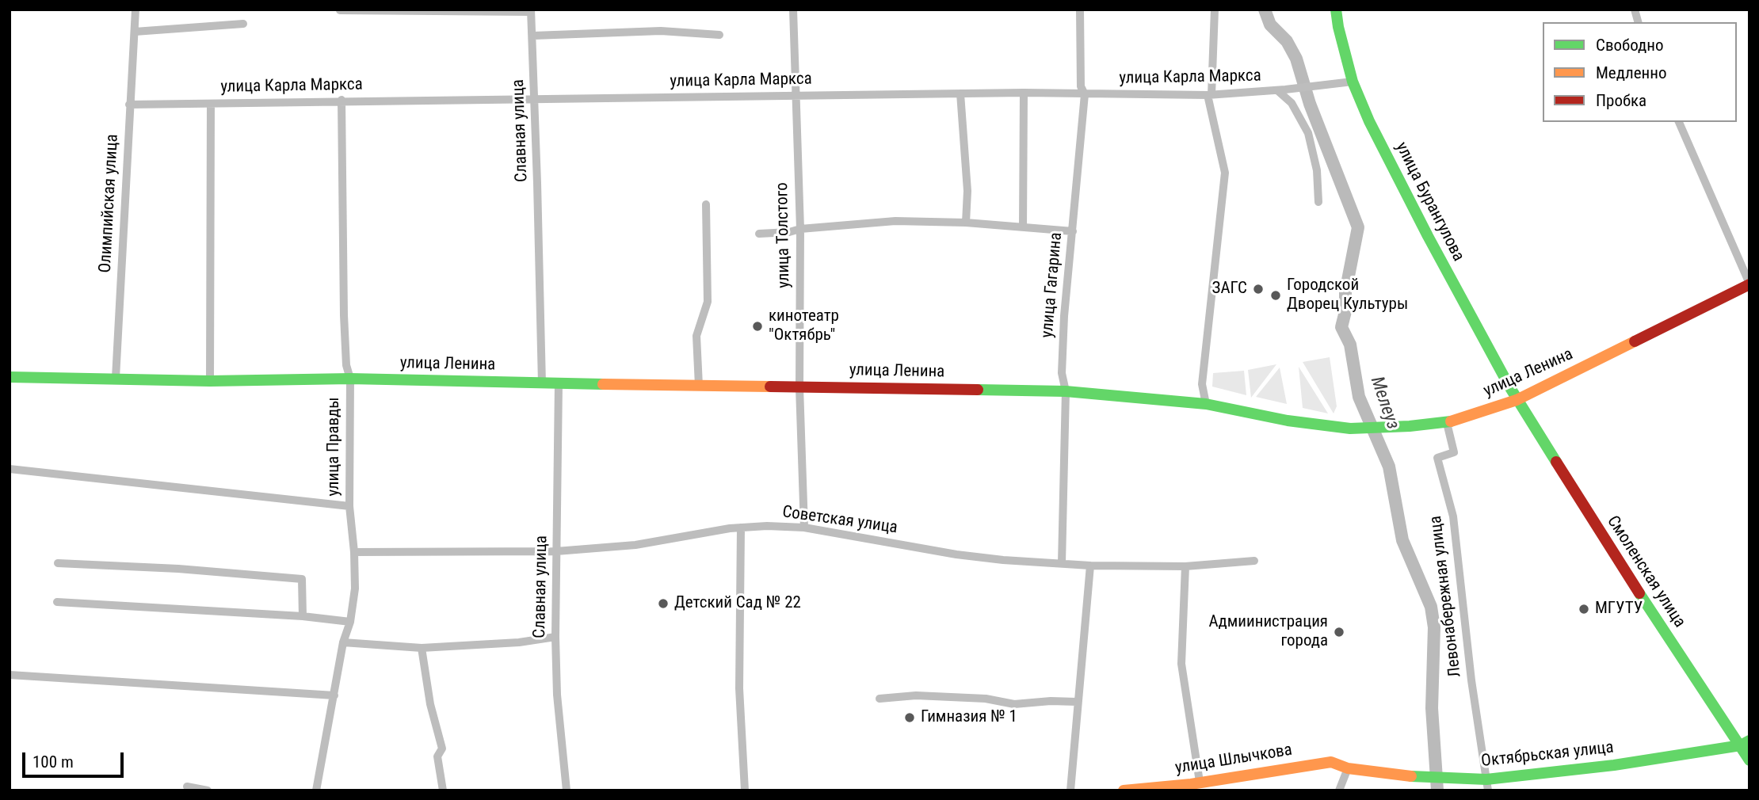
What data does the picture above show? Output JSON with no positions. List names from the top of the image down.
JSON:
{
  "streets": {
    "main road": [
      "улица Бурангулова",
      "улица Ленина",
      "Смоленская улица",
      "Октябрьская улица",
      "улица Шлычкова"
    ],
    "street": [
      "улица Карла Маркса",
      "Славная улица",
      "Олимпийская улица",
      "улица Толстого",
      "улица Гагарина",
      "улица Правды",
      "Советская улица",
      "Левонабережная улица"
    ]
  },
  "crossings": [
    ["улица Карла Маркса", "Славная улица"],
    ["улица Карла Маркса", "улица Бурангулова"],
    ["улица Карла Маркса", "Олимпийская улица"],
    ["улица Карла Маркса", "улица Толстого"],
    ["улица Карла Маркса", "улица Гагарина"],
    ["улица Карла Маркса", "улица Правды"],
    ["Славная улица", "улица Ленина"],
    ["Славная улица", "Советская улица"],
    ["улица Бурангулова", "улица Ленина"],
    ["улица Бурангулова", "Смоленская улица"],
    ["Олимпийская улица", "улица Ленина"],
    ["улица Толстого", "улица Ленина"],
    ["улица Толстого", "Советская улица"],
    ["улица Гагарина", "улица Ленина"],
    ["улица Гагарина", "Советская улица"],
    ["улица Ленина", "улица Правды"],
    ["улица Ленина", "Смоленская улица"],
    ["улица Ленина", "Левонабережная улица"],
    ["улица Правды", "Советская улица"],
    ["Смоленская улица", "Октябрьская улица"],
    ["Левонабережная улица", "Октябрьская улица"],
    ["Октябрьская улица", "улица Шлычкова"]
  ],
  "water": ["Мелеуз"],
  "places": [
    "ЗАГС",
    "Городской Дворец Культуры",
    "кинотеатр \"Октябрь\"",
    "Детский Сад № 22",
    "МГУТУ",
    "Адмиинистрация города",
    "Гимназия № 1"
  ],
  "legend": ["Свободно", "Медленно", "Пробка"],
  "scale_bar": "100 m"
}
